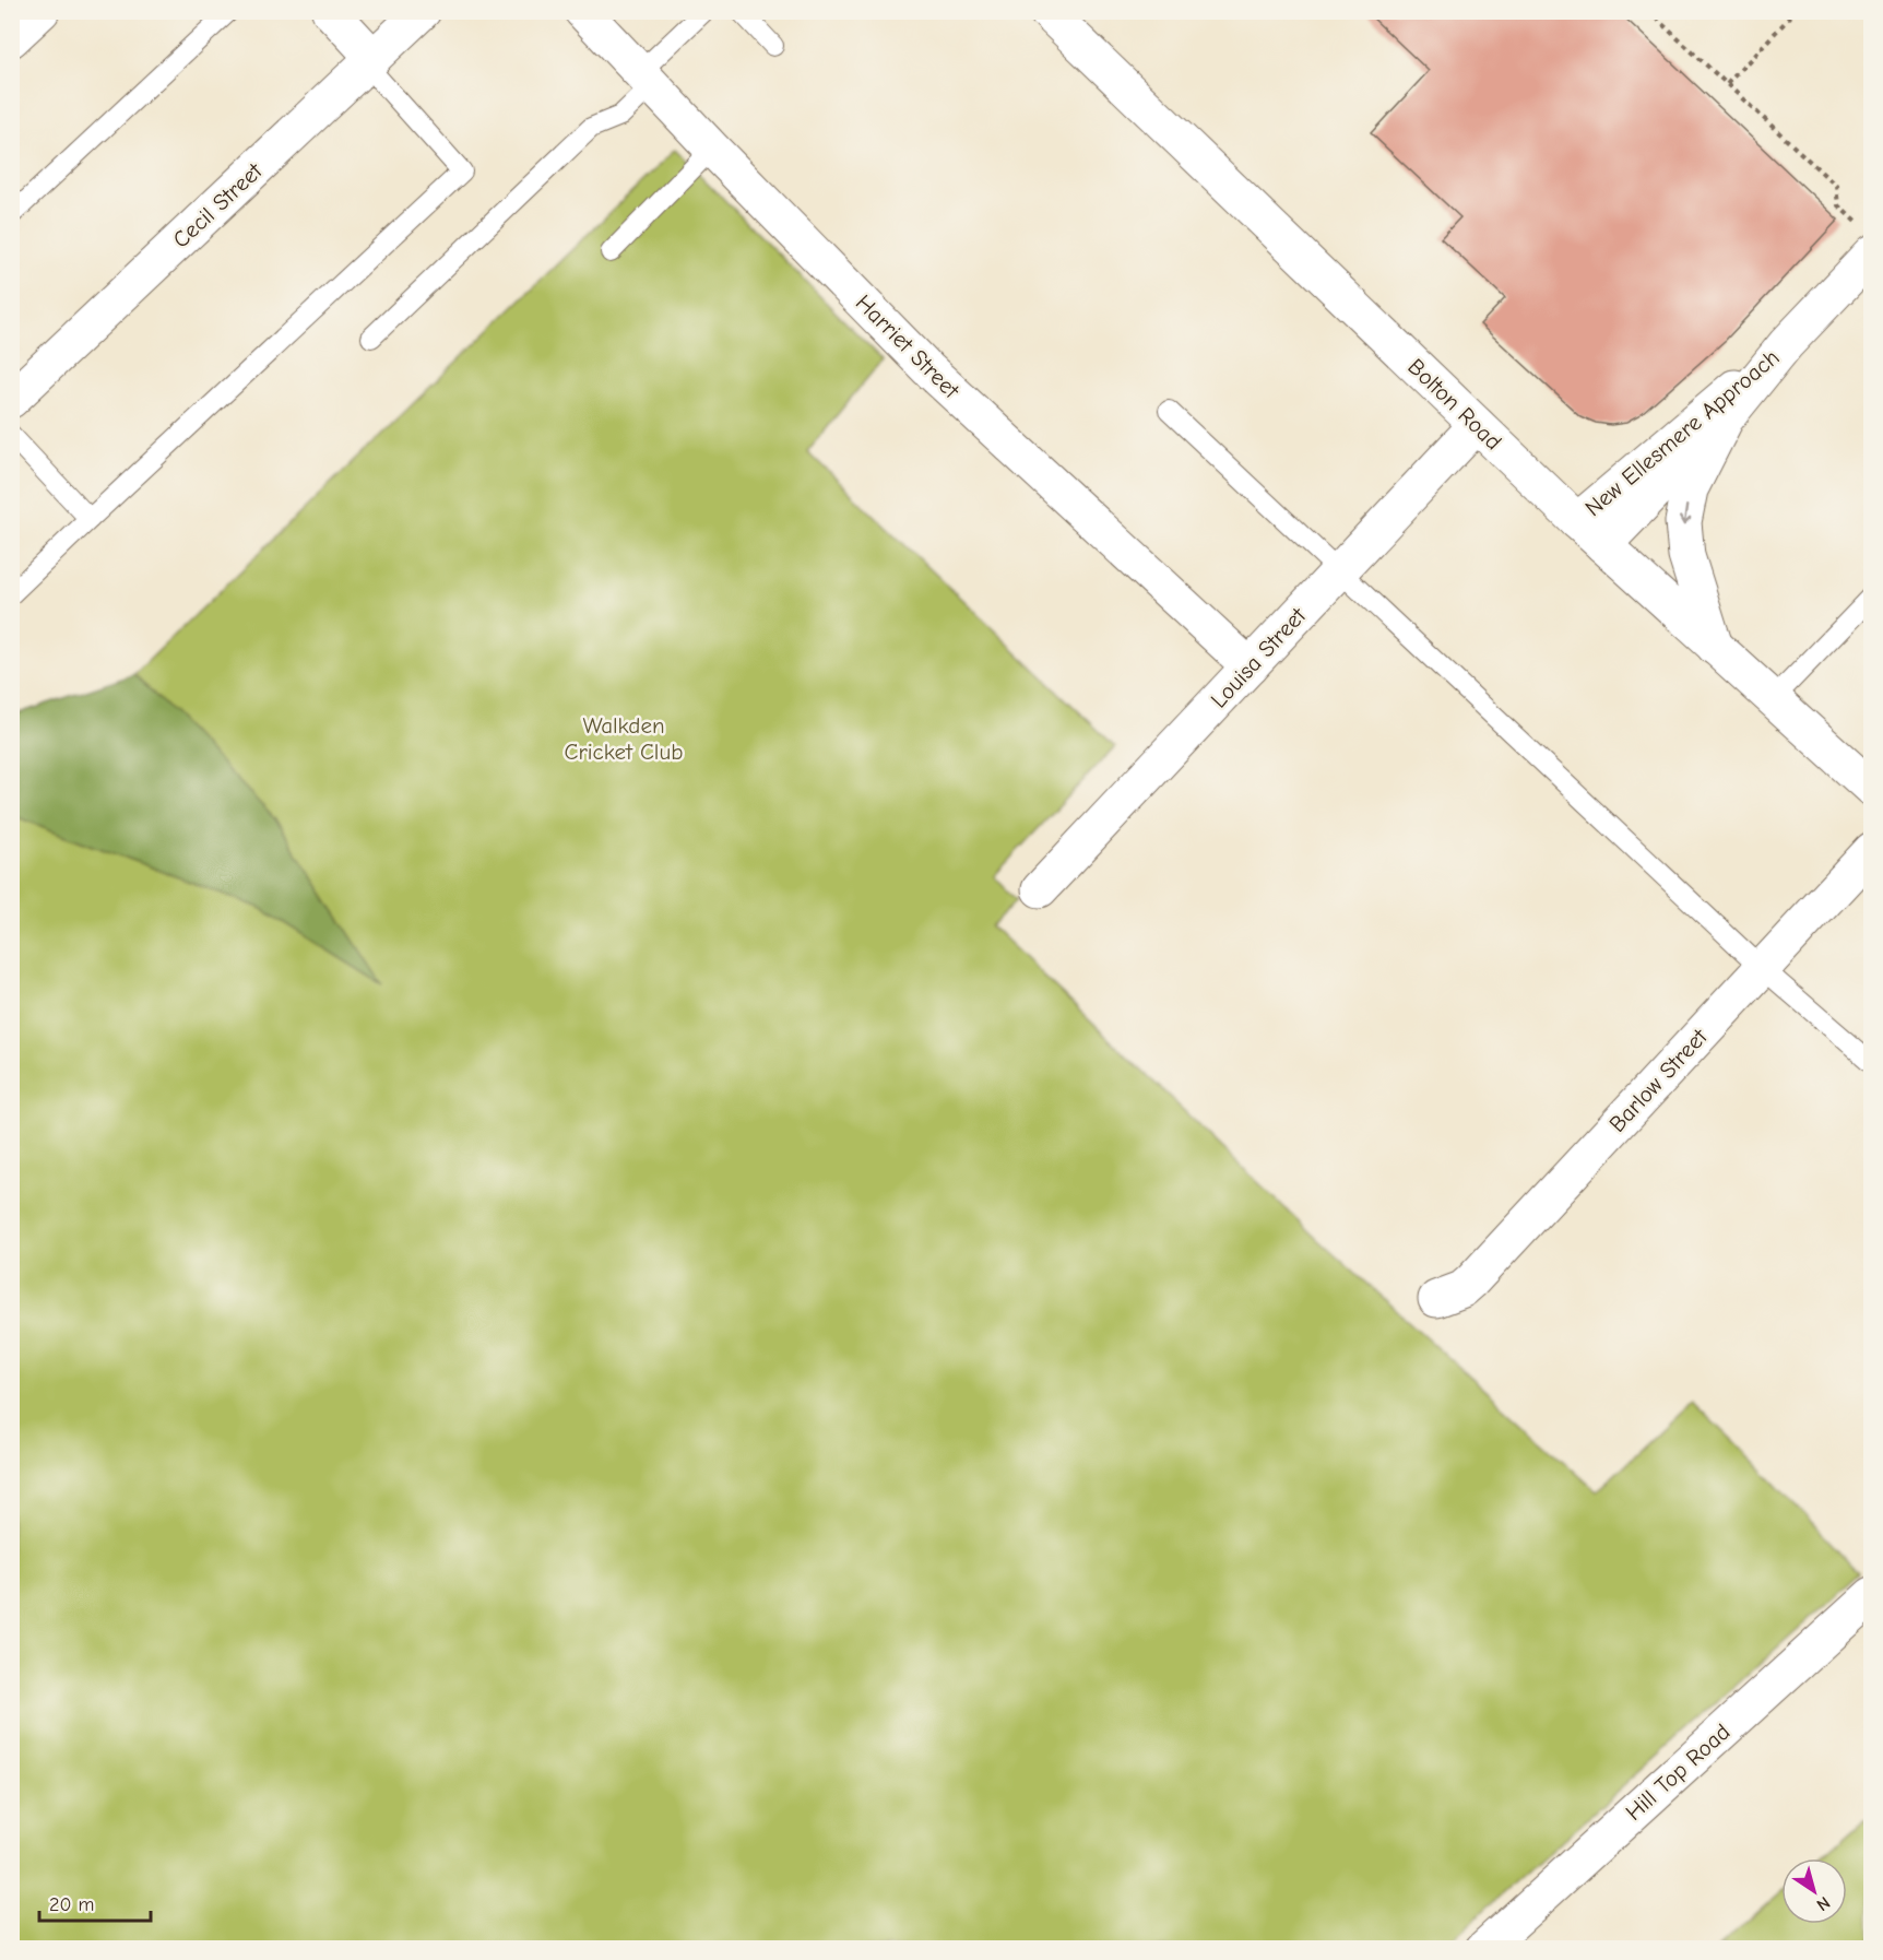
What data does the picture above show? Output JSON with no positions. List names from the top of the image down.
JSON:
{
  "streets": {
    "street": [
      "Cecil Street",
      "Harriet Street",
      "Bolton Road",
      "New Ellesmere Approach",
      "Louisa Street",
      "Barlow Street",
      "Hill Top Road"
    ]
  },
  "crossings": [
    ["Harriet Street", "Louisa Street"],
    ["Bolton Road", "New Ellesmere Approach"],
    ["Bolton Road", "Louisa Street"]
  ],
  "parks": ["Walkden Cricket Club"],
  "scale_bar": "20 m",
  "north": "bottom right"
}
